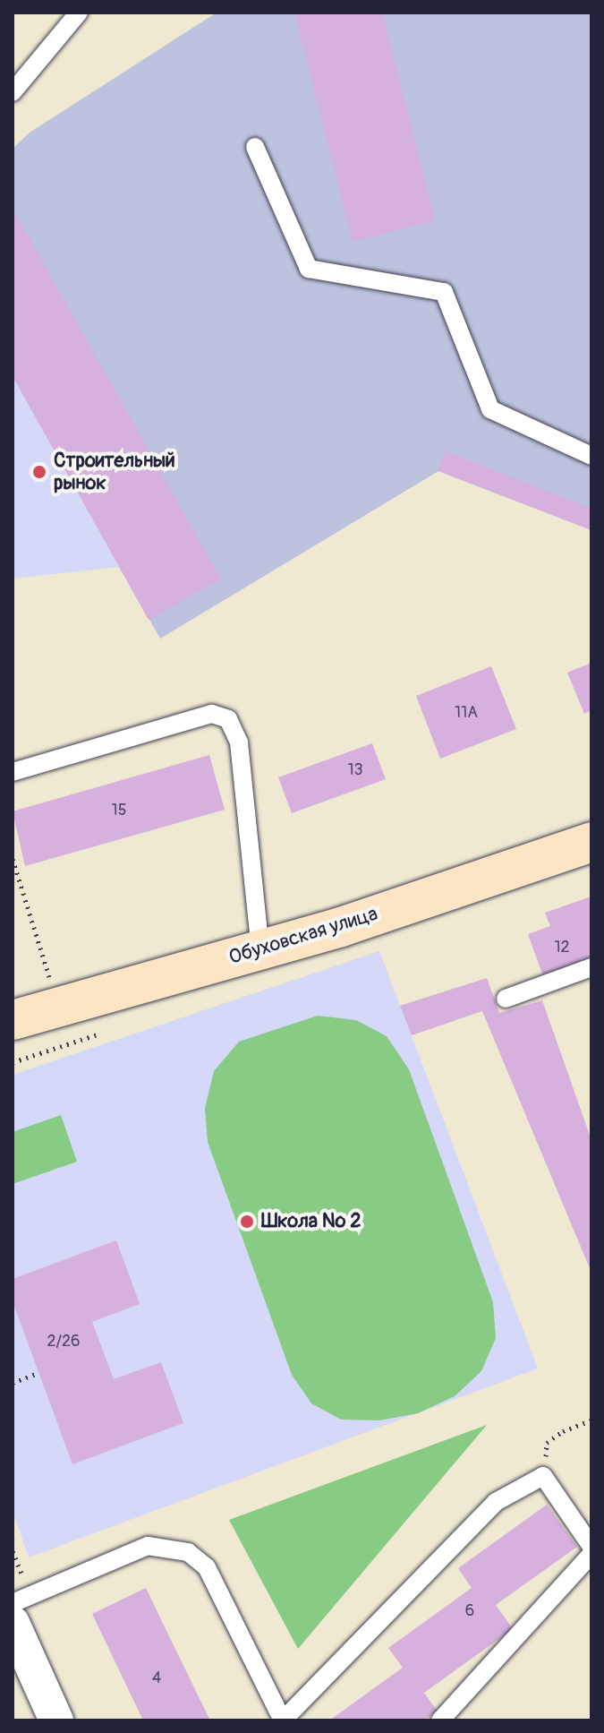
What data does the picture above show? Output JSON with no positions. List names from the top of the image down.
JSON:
{
  "streets": {
    "street": ["Обуховская улица"]
  },
  "places": ["Строительный рынок", "Школа № 2"],
  "house_numbers": [
    "11А",
    "13",
    "15",
    "12",
    "2/26",
    "6",
    "4"
  ]
}
